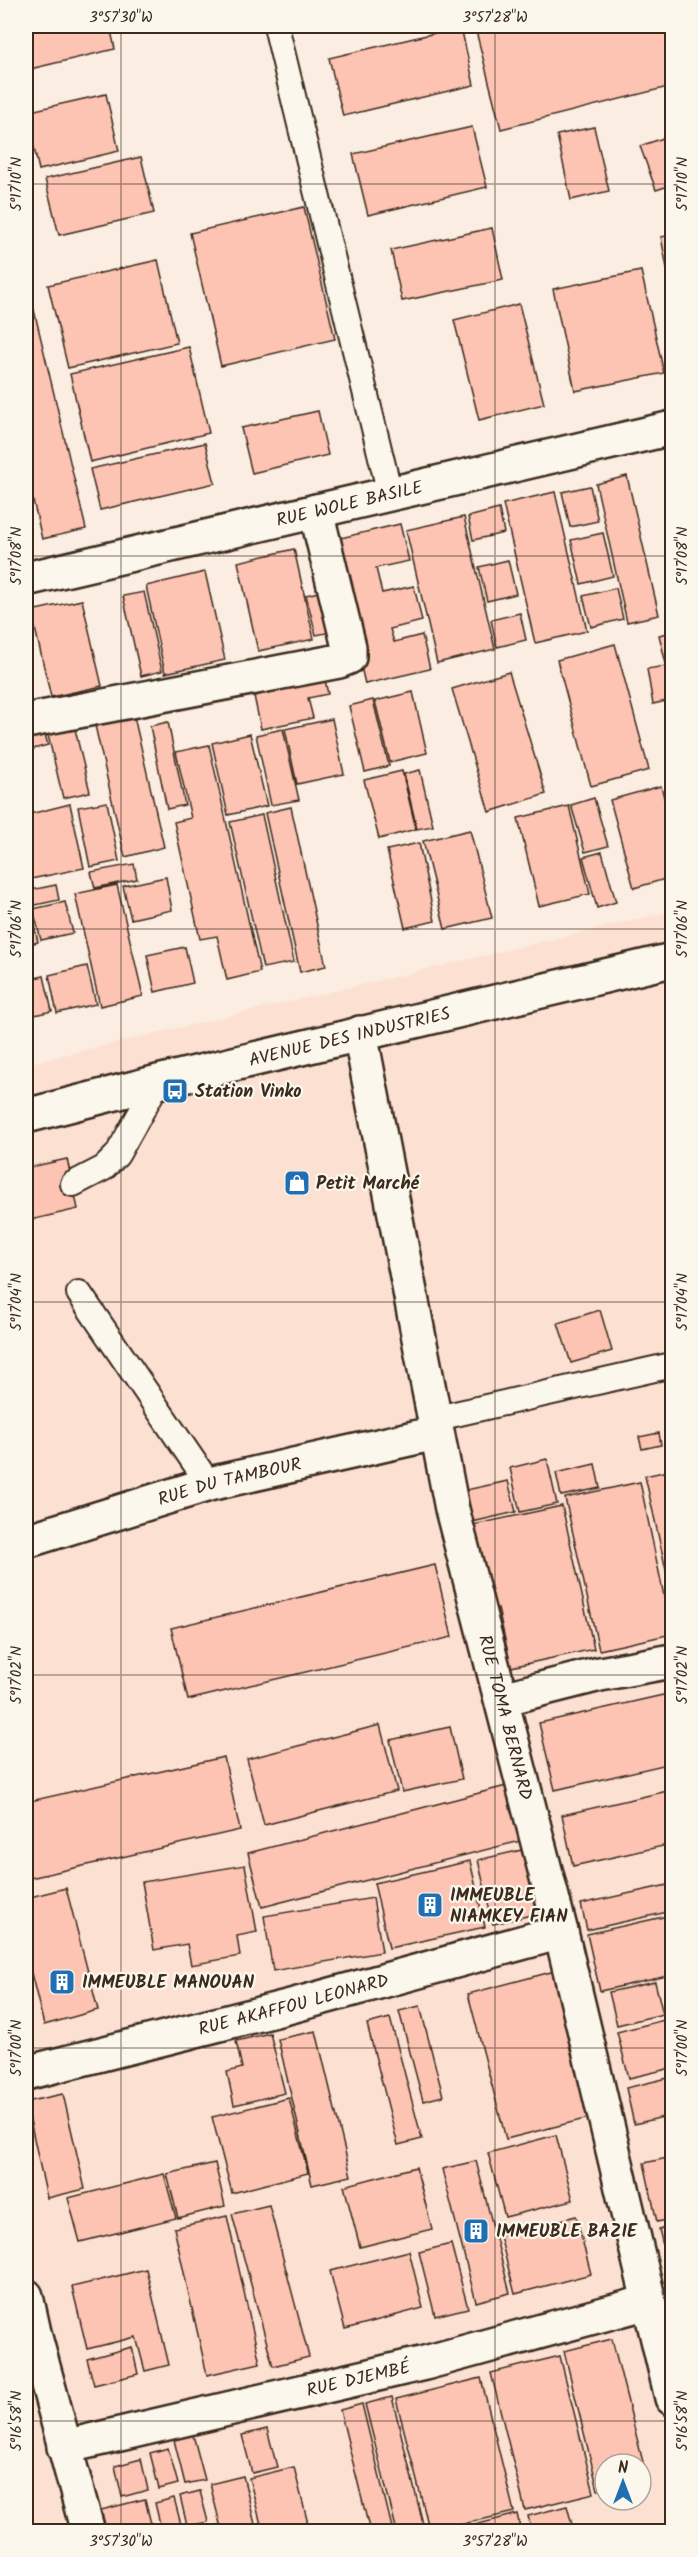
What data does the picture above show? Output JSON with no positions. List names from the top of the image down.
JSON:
{
  "streets": {
    "street": [
      "RUE WOLE BASILE",
      "AVENUE DES INDUSTRIES",
      "RUE DU TAMBOUR",
      "RUE TOMA BERNARD",
      "RUE AKAFFOU LEONARD",
      "RUE DJEMBÉ"
    ]
  },
  "crossings": [
    ["AVENUE DES INDUSTRIES", "RUE TOMA BERNARD"],
    ["RUE DU TAMBOUR", "RUE TOMA BERNARD"],
    ["RUE TOMA BERNARD", "RUE AKAFFOU LEONARD"],
    ["RUE TOMA BERNARD", "RUE DJEMBÉ"]
  ],
  "places": {
    "bus stop": ["Station Vinko"],
    "shop": ["Petit Marché"],
    "building": ["IMMEUBLE NIAMKEY FIAN", "IMMEUBLE MANOUAN", "IMMEUBLE BAZIE"]
  },
  "north": "top",
  "coordinates": [
    "3°57'30\"W",
    "3°57'28\"W",
    "5°17'10\"N",
    "5°17'08\"N",
    "5°17'06\"N",
    "5°17'04\"N",
    "5°17'02\"N",
    "5°17'00\"N",
    "5°16'58\"N"
  ]
}
